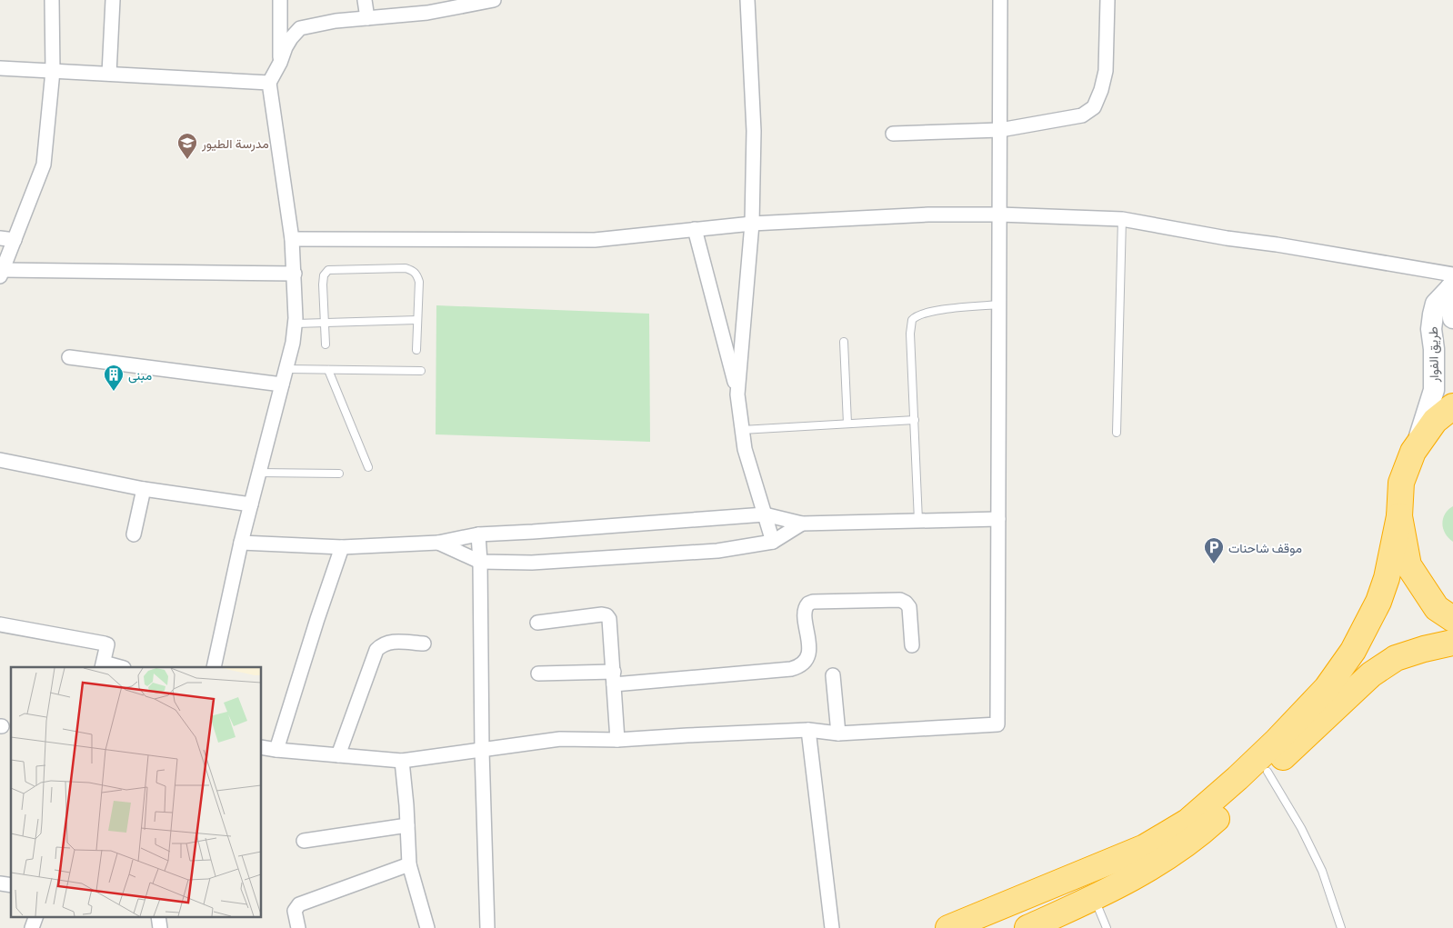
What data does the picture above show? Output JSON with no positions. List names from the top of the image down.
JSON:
{
  "streets": {
    "main road": ["طريق الفوار"]
  },
  "places": {
    "school or university": ["مدرسة الطيور"],
    "building": ["مبنى"],
    "parking": ["موقف شاحنات"]
  }
}
